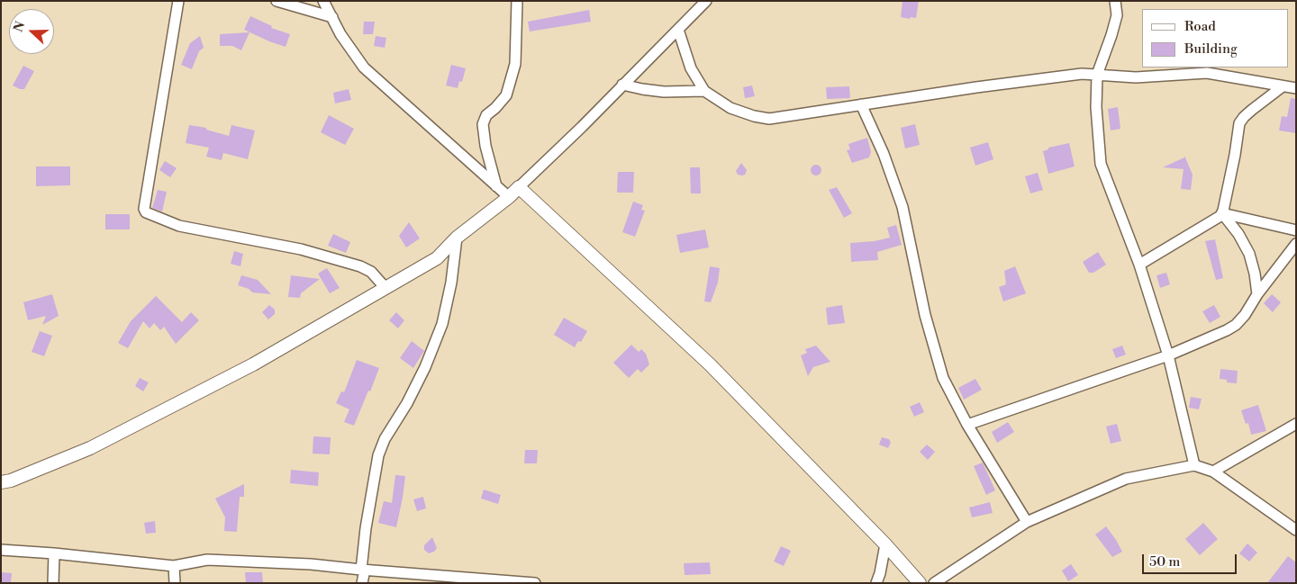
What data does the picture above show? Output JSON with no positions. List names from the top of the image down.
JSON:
{
  "legend": ["Road", "Building"],
  "scale_bar": "50 m",
  "north": "left"
}
